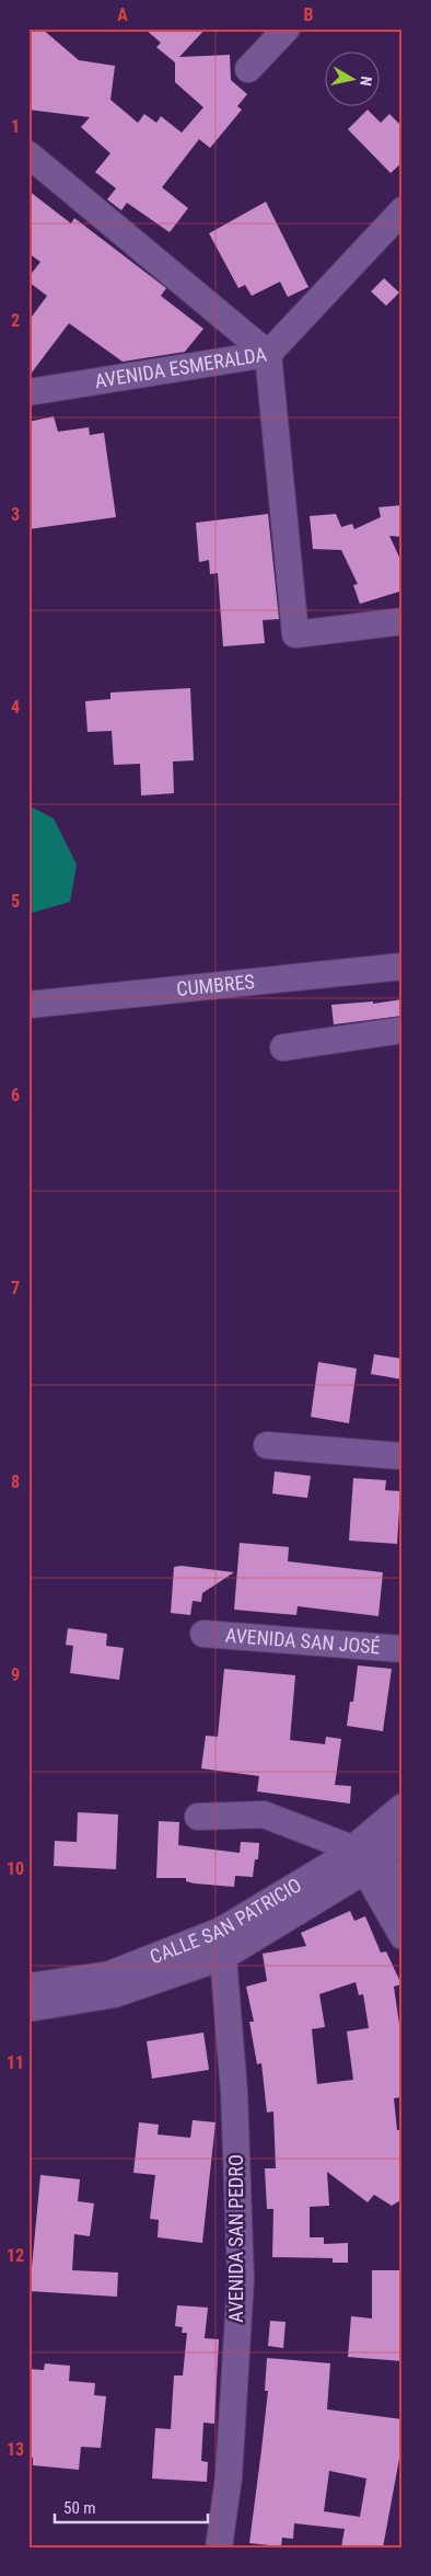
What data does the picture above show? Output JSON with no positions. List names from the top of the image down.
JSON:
{
  "streets": {
    "street": [
      "AVENIDA ESMERALDA",
      "CUMBRES",
      "AVENIDA SAN JOSÉ",
      "CALLE SAN PATRICIO",
      "AVENIDA SAN PEDRO"
    ]
  },
  "crossings": [
    ["CALLE SAN PATRICIO", "AVENIDA SAN PEDRO"]
  ],
  "scale_bar": "50 m",
  "north": "right",
  "grid": {
    "columns": ["A", "B"],
    "rows": [
      "1",
      "2",
      "3",
      "4",
      "5",
      "6",
      "7",
      "8",
      "9",
      "10",
      "11",
      "12",
      "13"
    ]
  }
}
